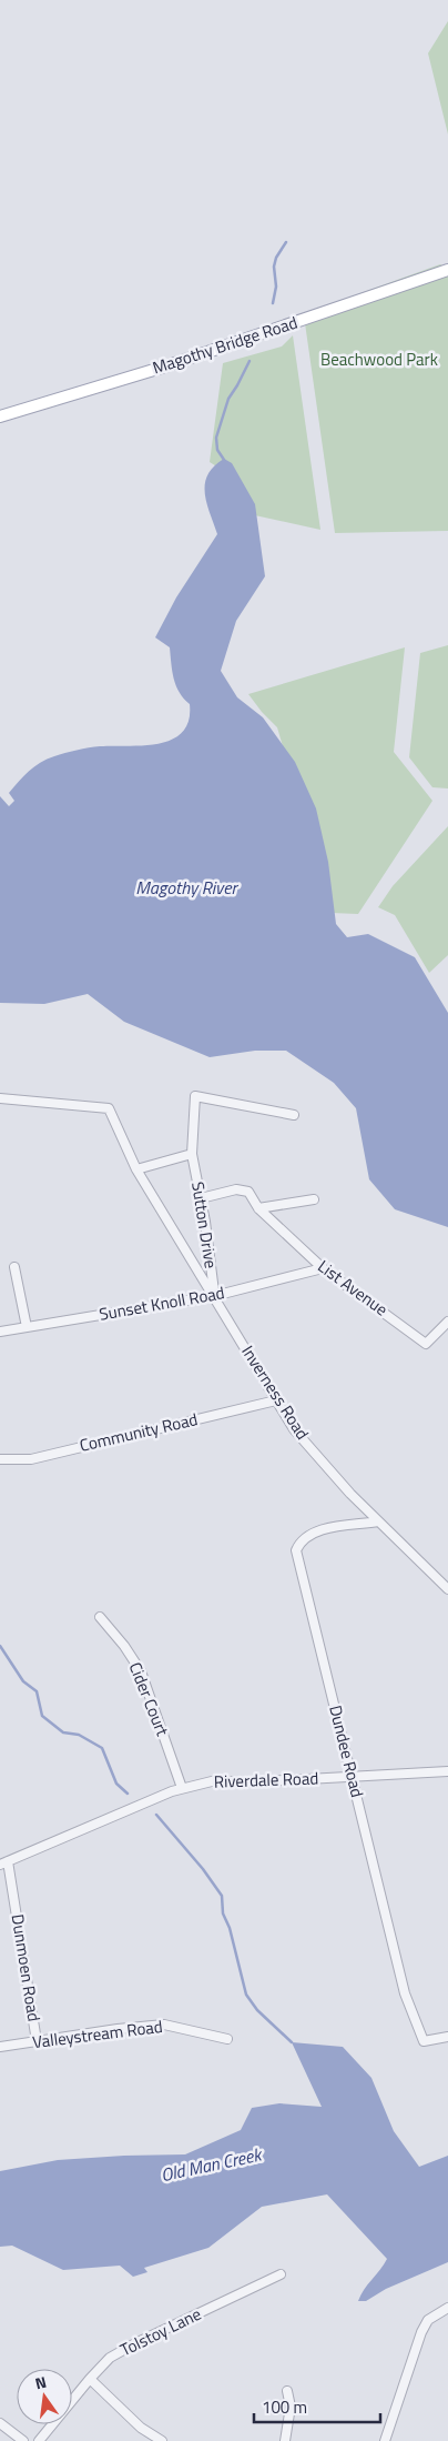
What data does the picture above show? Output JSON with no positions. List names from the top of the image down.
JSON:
{
  "streets": {
    "main road": ["Magothy Bridge Road"],
    "street": [
      "Sutton Drive",
      "List Avenue",
      "Sunset Knoll Road",
      "Inverness Road",
      "Community Road",
      "Cider Court",
      "Dundee Road",
      "Riverdale Road",
      "Dunmoen Road",
      "Valleystream Road",
      "Tolstoy Lane"
    ]
  },
  "crossings": [
    ["Sutton Drive", "List Avenue"],
    ["Sutton Drive", "Sunset Knoll Road"],
    ["Sutton Drive", "Inverness Road"],
    ["List Avenue", "Sunset Knoll Road"],
    ["Sunset Knoll Road", "Inverness Road"],
    ["Inverness Road", "Community Road"],
    ["Inverness Road", "Dundee Road"],
    ["Cider Court", "Riverdale Road"],
    ["Dundee Road", "Riverdale Road"],
    ["Riverdale Road", "Dunmoen Road"],
    ["Dunmoen Road", "Valleystream Road"]
  ],
  "water": ["Magothy River", "Old Man Creek"],
  "parks": ["Beachwood Park"],
  "scale_bar": "100 m",
  "north": "top"
}
